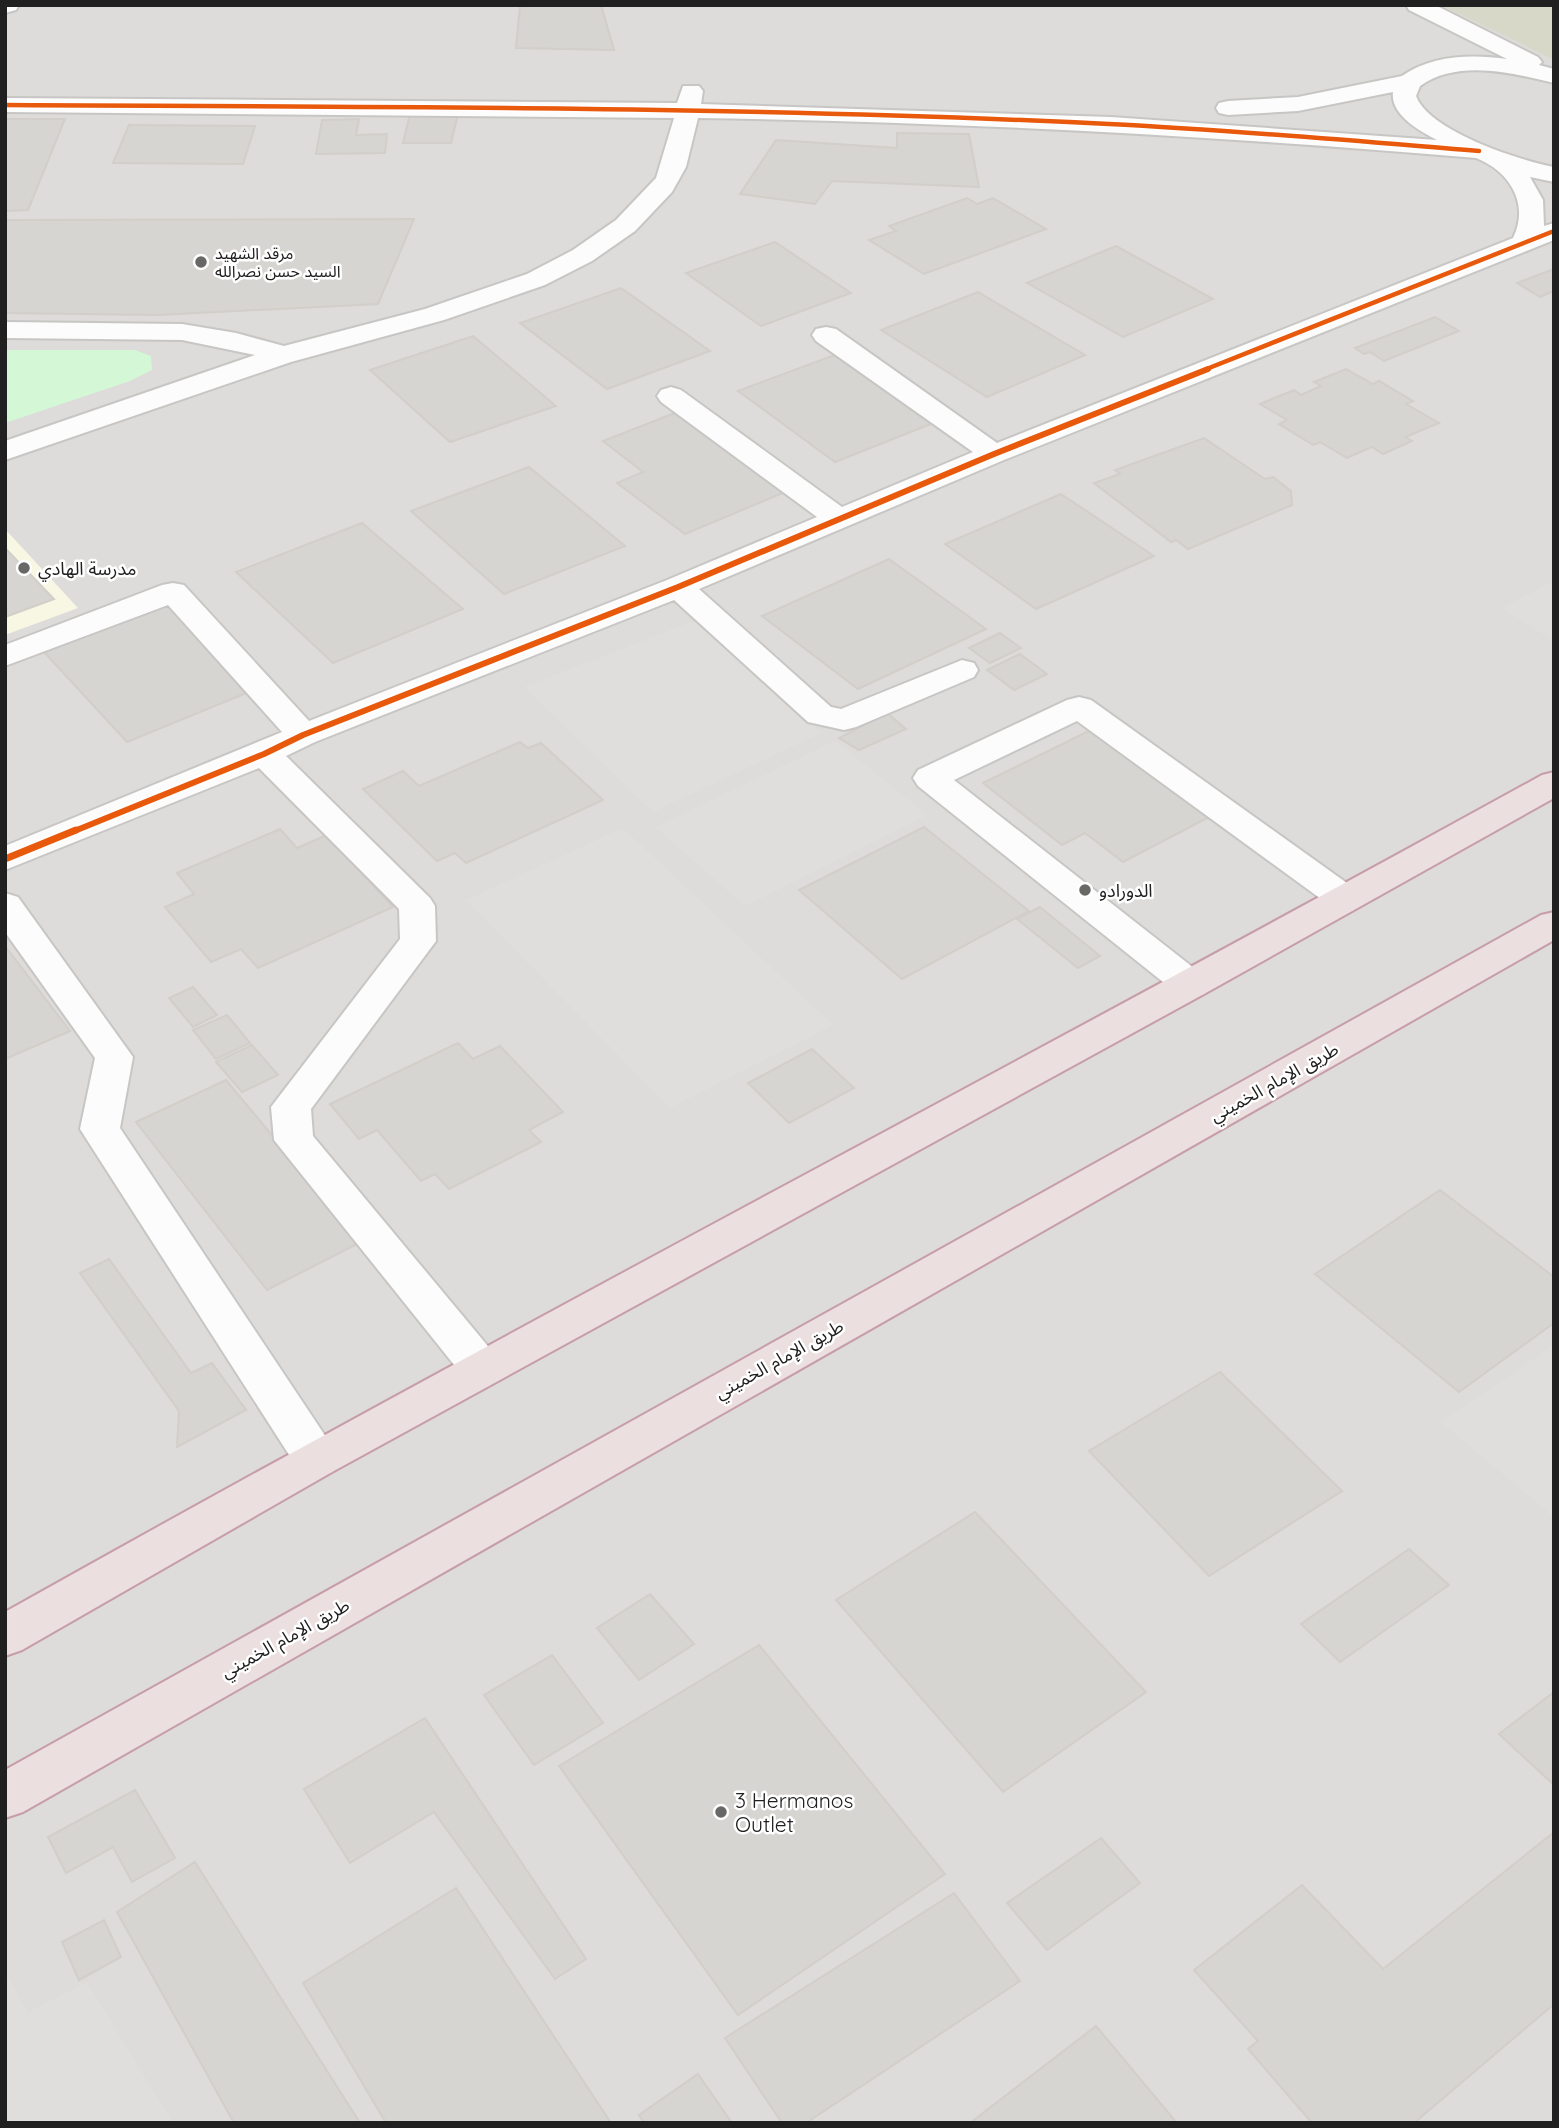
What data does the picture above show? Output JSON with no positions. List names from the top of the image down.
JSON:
{
  "streets": {
    "highway": ["طريق الإمام الخميني"]
  },
  "places": [
    "مرقد الشهيد السيد حسن نصرالله",
    "مدرسة الهادي",
    "الدورادو",
    "3 Hermanos Outlet"
  ]
}
